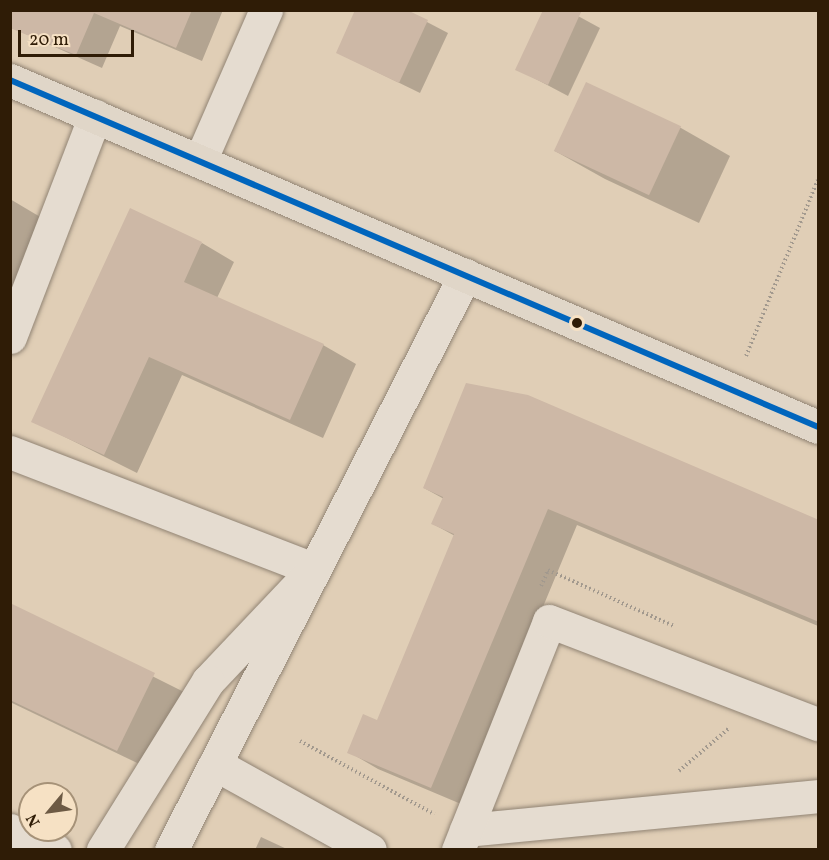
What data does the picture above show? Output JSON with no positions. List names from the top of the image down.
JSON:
{
  "scale_bar": "20 m",
  "north": "bottom left"
}
